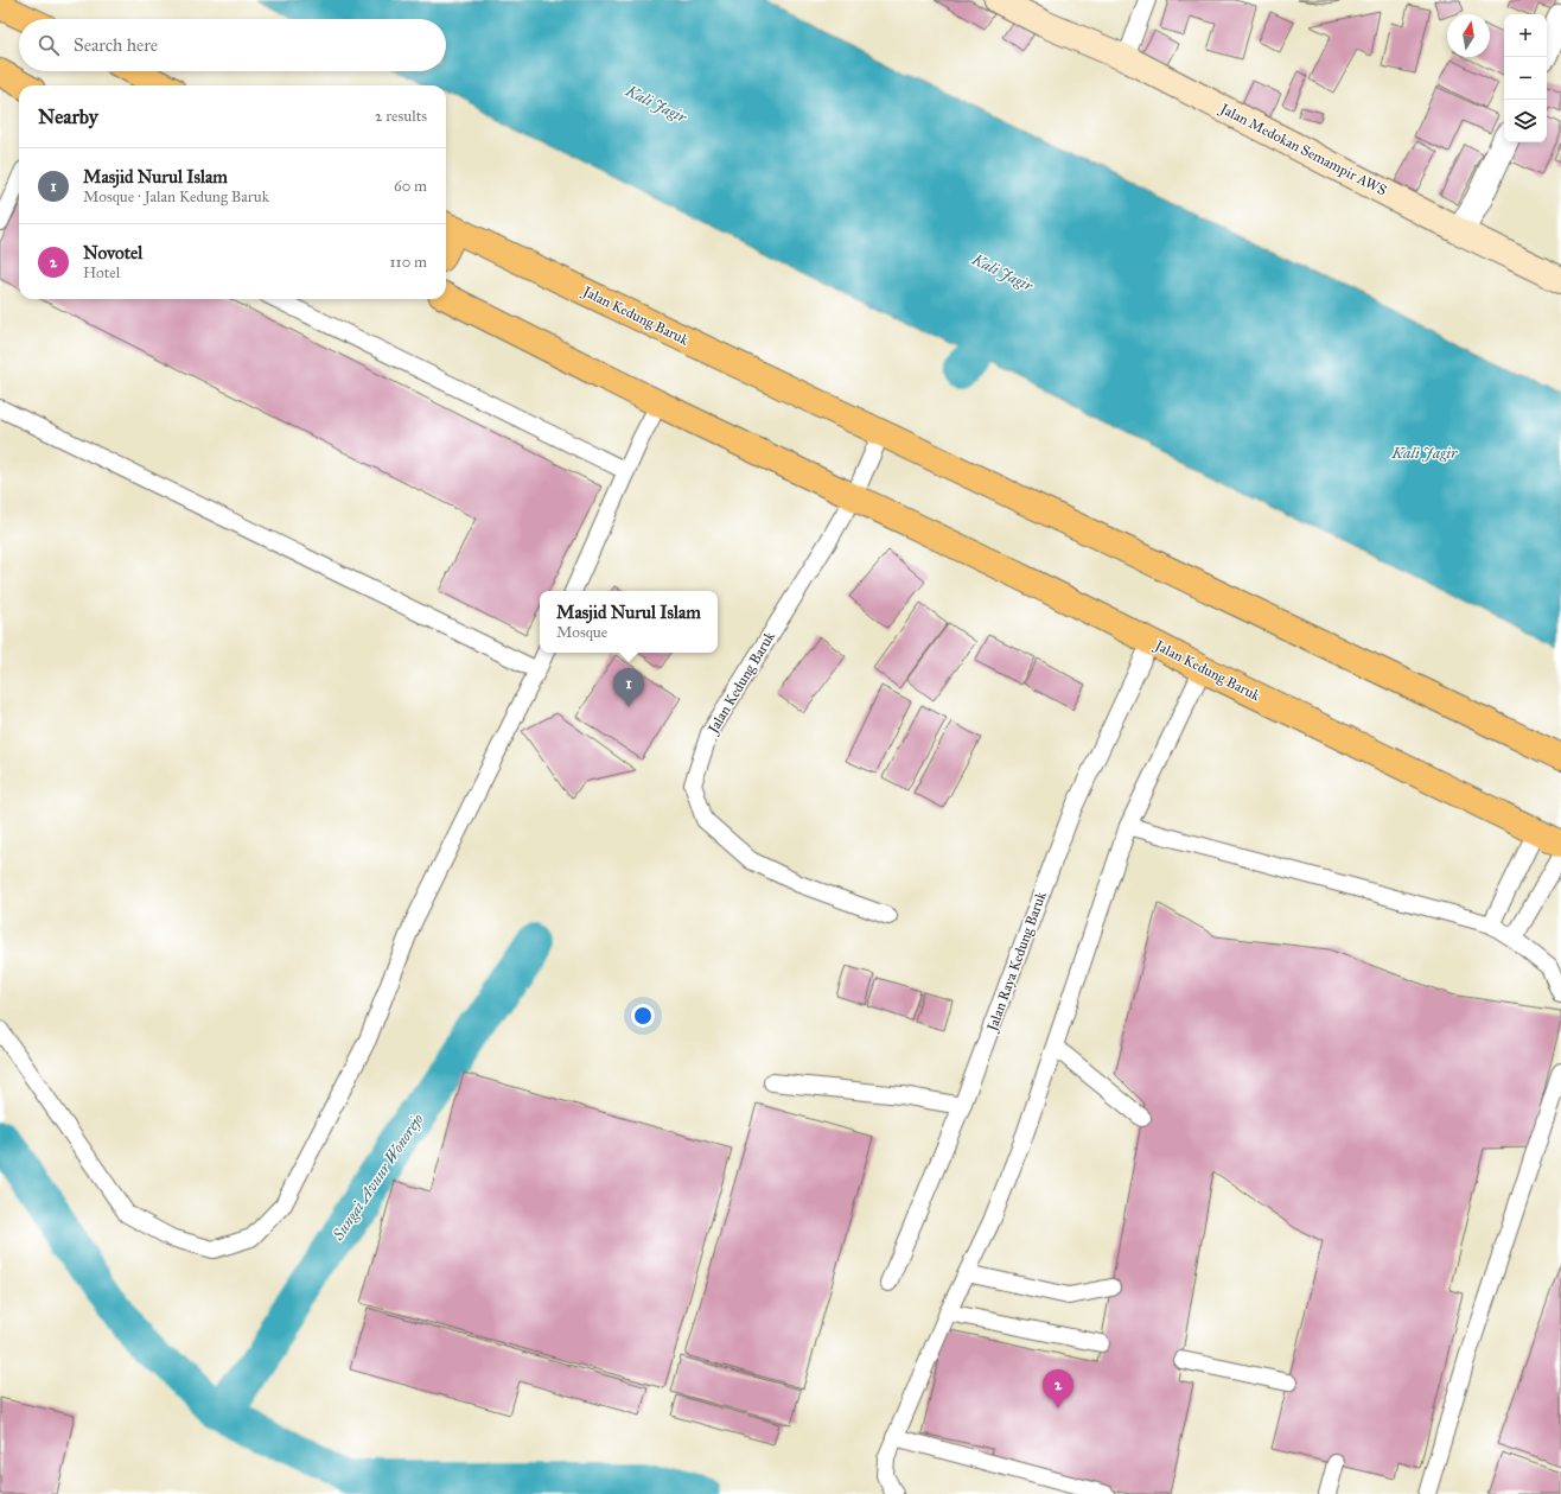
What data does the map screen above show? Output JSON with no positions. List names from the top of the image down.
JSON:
{
  "streets": {
    "main road": ["Jalan Kedung Baruk"],
    "street": ["Jalan Medokan Semampir AWS"],
    "lane": ["Jalan Raya Kedung Baruk"]
  },
  "crossings": [
    ["Jalan Kedung Baruk", "Jalan Raya Kedung Baruk"]
  ],
  "water": ["Kali Jagir", "Sungai Avuur Wonorejo"],
  "north": "top",
  "page": {
    "map_buttons": ["+", "−"],
    "search": "Search here",
    "heading": ["Nearby", "2 results"],
    "list": [
      {
        "mark": "1",
        "name": "Masjid Nurul Islam",
        "note": "Mosque · Jalan Kedung Baruk",
        "value": "60 m"
      },
      {
        "mark": "2",
        "name": "Novotel",
        "note": "Hotel",
        "value": "110 m"
      }
    ],
    "popup": ["Masjid Nurul Islam", "Mosque"],
    "pins": ["1", "2"]
  }
}
